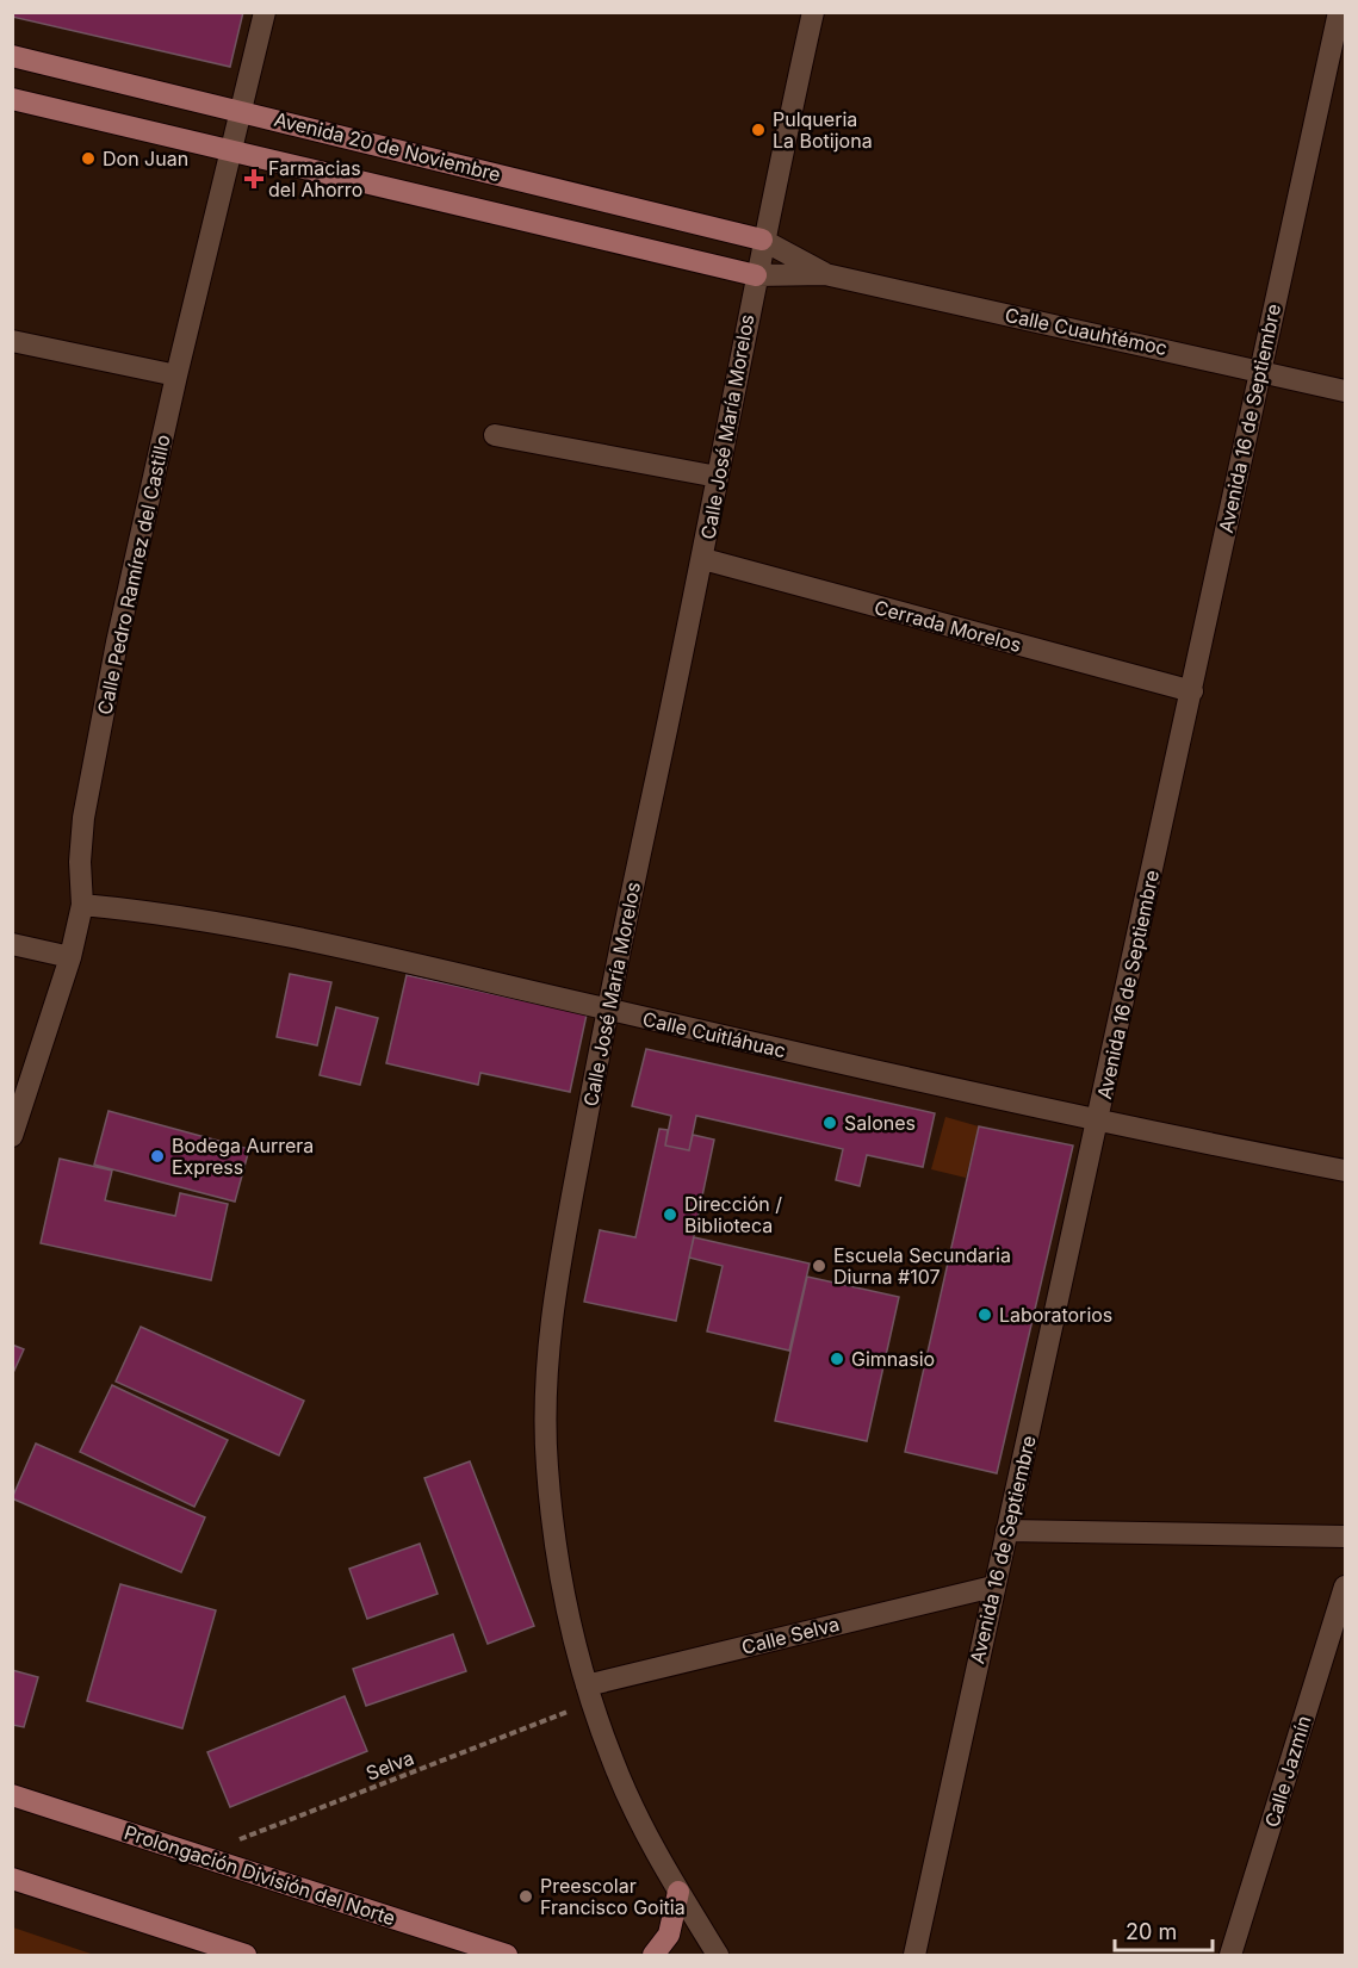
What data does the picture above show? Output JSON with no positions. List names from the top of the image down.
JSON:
{
  "streets": {
    "main road": ["Avenida 20 de Noviembre", "Prolongación División del Norte"],
    "street": [
      "Calle Cuauhtémoc",
      "Avenida 16 de Septiembre",
      "Calle José María Morelos",
      "Calle Pedro Ramírez del Castillo",
      "Cerrada Morelos",
      "Calle Cuitláhuac",
      "Calle Selva",
      "Calle Jazmín"
    ],
    "path": ["Selva"]
  },
  "crossings": [
    ["Avenida 20 de Noviembre", "Calle Cuauhtémoc"],
    ["Avenida 20 de Noviembre", "Calle José María Morelos"],
    ["Avenida 20 de Noviembre", "Calle Pedro Ramírez del Castillo"],
    ["Calle Cuauhtémoc", "Avenida 16 de Septiembre"],
    ["Calle Cuauhtémoc", "Calle José María Morelos"],
    ["Avenida 16 de Septiembre", "Cerrada Morelos"],
    ["Avenida 16 de Septiembre", "Calle Cuitláhuac"],
    ["Avenida 16 de Septiembre", "Calle Selva"],
    ["Calle José María Morelos", "Cerrada Morelos"],
    ["Calle José María Morelos", "Calle Cuitláhuac"],
    ["Calle José María Morelos", "Calle Selva"],
    ["Calle José María Morelos", "Selva"],
    ["Calle Pedro Ramírez del Castillo", "Calle Cuitláhuac"],
    ["Calle Selva", "Selva"],
    ["Selva", "Prolongación División del Norte"]
  ],
  "places": {
    "other": [
      "Pulqueria La Botijona",
      "Don Juan",
      "Salones",
      "Bodega Aurrera Express",
      "Dirección / Biblioteca",
      "Escuela Secundaria Diurna #107",
      "Laboratorios",
      "Gimnasio",
      "Preescolar Francisco Goitia"
    ],
    "health": ["Farmacias del Ahorro"]
  },
  "scale_bar": "20 m"
}
